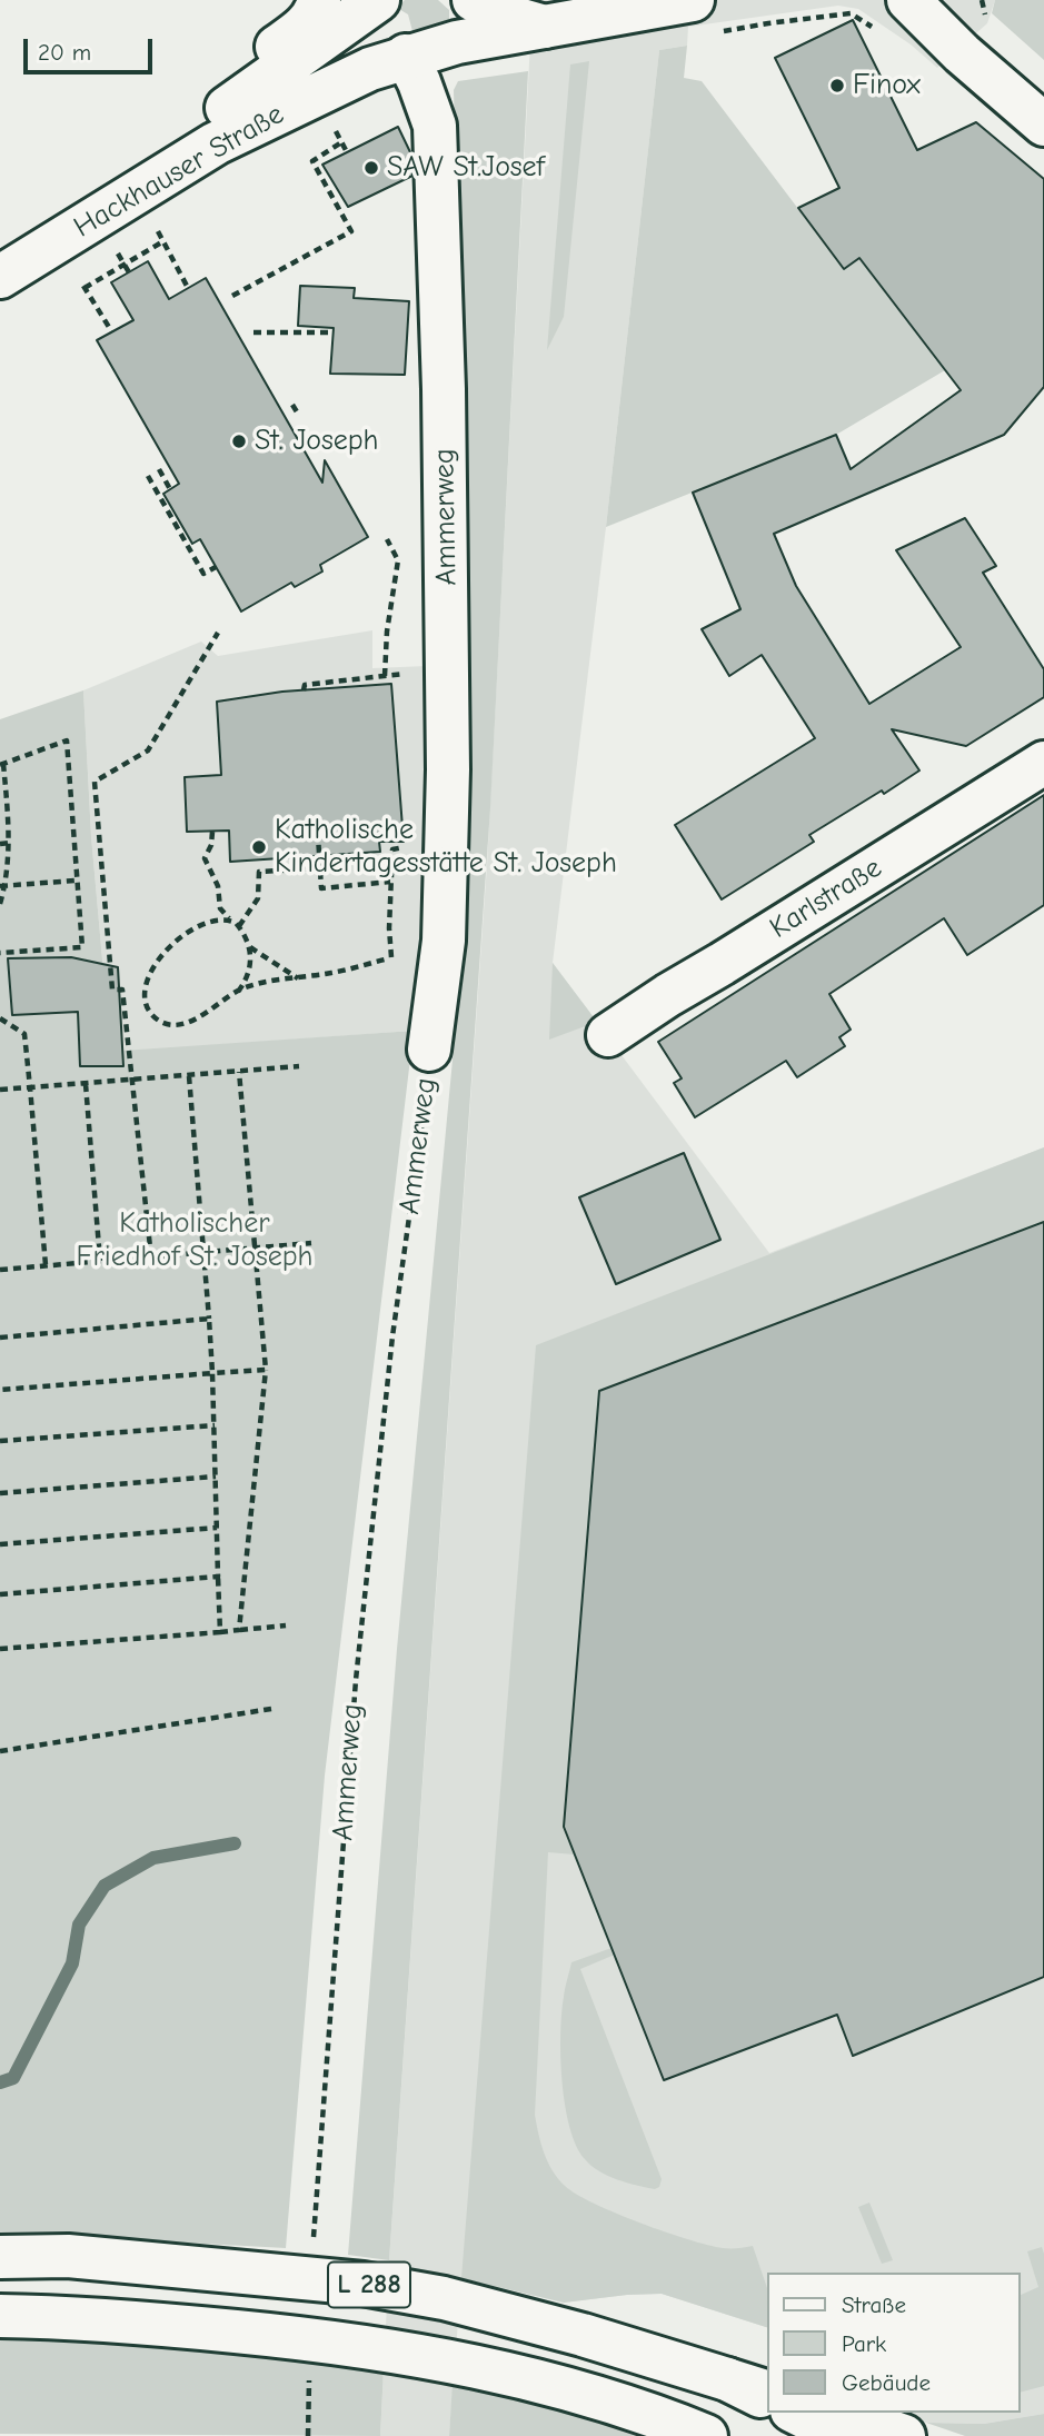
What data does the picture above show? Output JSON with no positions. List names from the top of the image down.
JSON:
{
  "streets": {
    "main road": [
      "Hackhauser Straße",
      "Ammerweg",
      "Karlstraße",
      "L 288"
    ]
  },
  "crossings": [
    ["Hackhauser Straße", "Ammerweg"]
  ],
  "parks": ["Katholischer Friedhof St. Joseph"],
  "places": [
    "Finox",
    "SAW St.Josef",
    "St. Joseph",
    "Katholische Kindertagesstätte St. Joseph"
  ],
  "legend": ["Straße", "Park", "Gebäude"],
  "scale_bar": "20 m"
}
